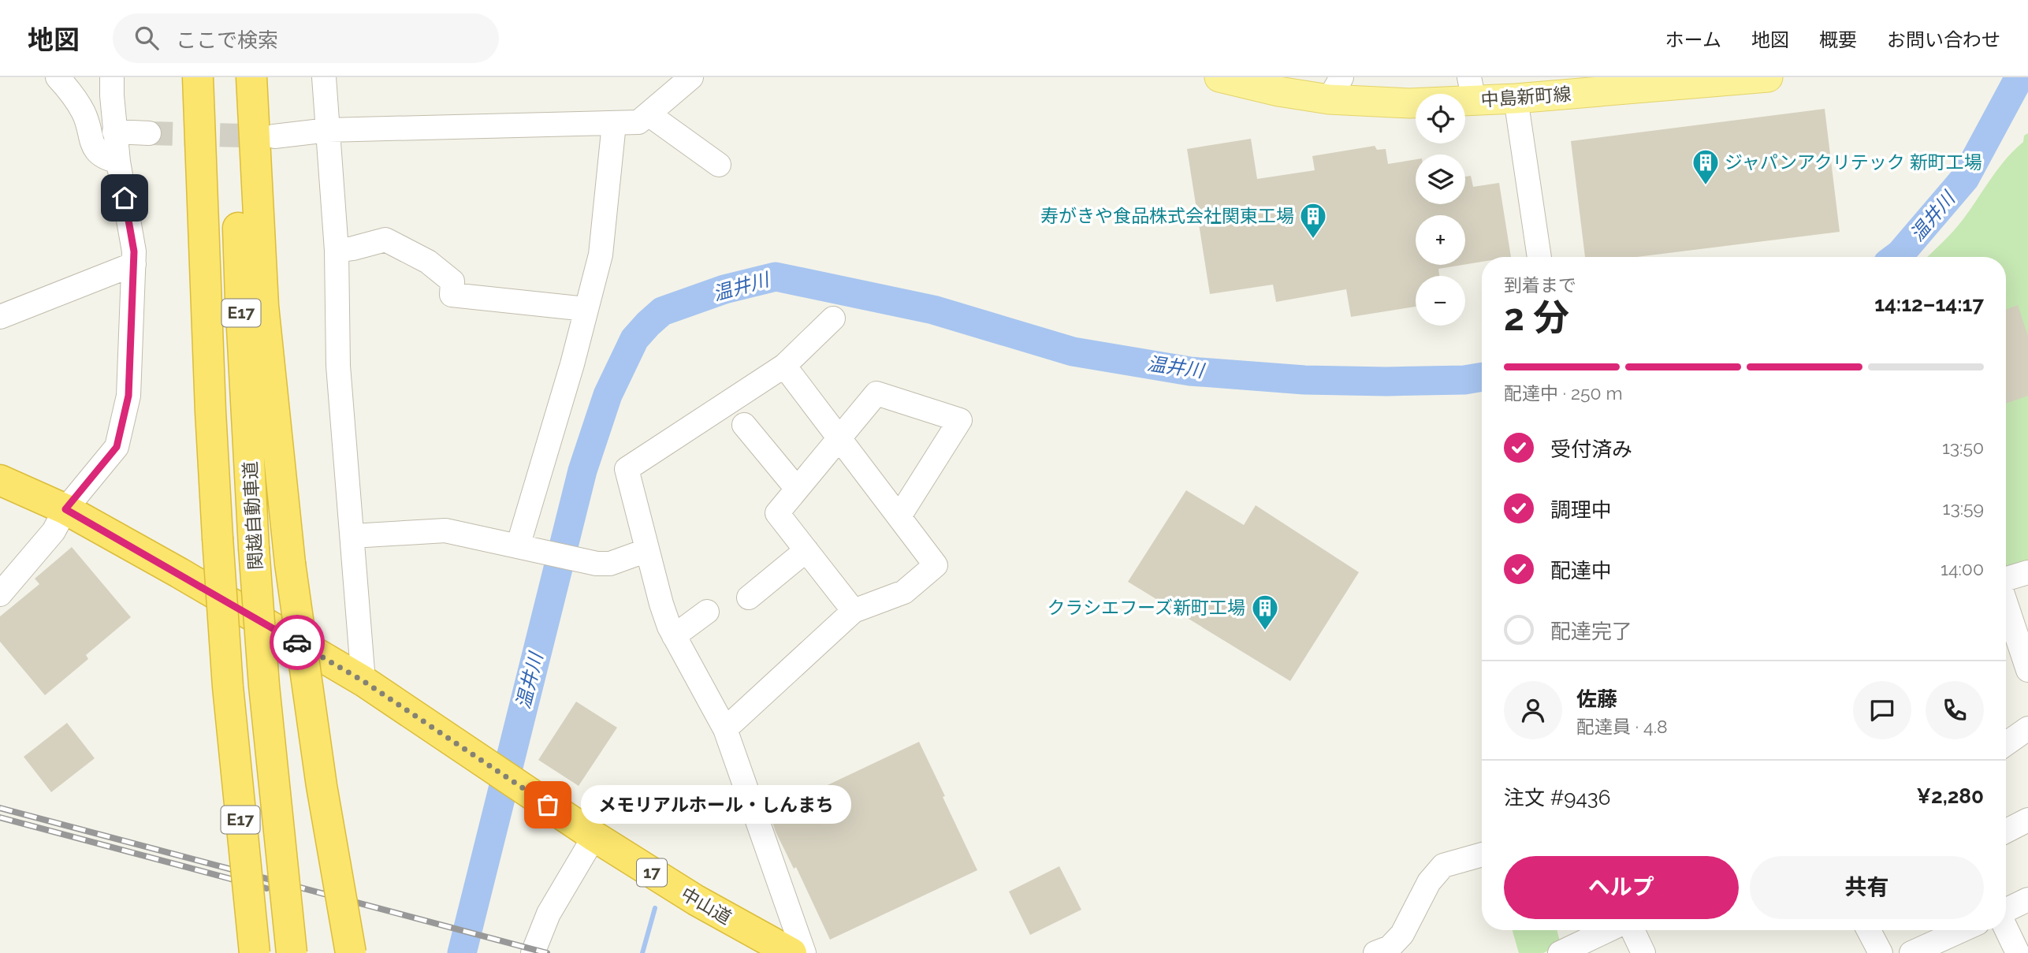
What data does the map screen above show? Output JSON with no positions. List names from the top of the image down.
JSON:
{
  "streets": {
    "highway": [
      "E17",
      "関越自動車道",
      "17",
      "中山道"
    ],
    "main road": ["中島新町線"]
  },
  "water": ["温井川"],
  "places": {
    "building": ["ジャパンアクリテック 新町工場", "寿がきや食品株式会社関東工場", "クラシエフーズ新町工場"],
    "other": ["メモリアルホール・しんまち"]
  },
  "page": {
    "header": "地図",
    "search": "ここで検索",
    "nav": [
      "ホーム",
      "地図",
      "概要",
      "お問い合わせ"
    ],
    "map_buttons": ["+", "−"],
    "heading": ["2 分", "到着まで", "14:12–14:17"],
    "panel": [
      "佐藤",
      "配達員 · 4.8",
      "注文 #9436",
      "¥2,280"
    ],
    "bar": "配達中 · 250 m",
    "list": [
      ["受付済み", "13:50"],
      ["調理中", "13:59"],
      ["配達中", "14:00"],
      "配達完了"
    ],
    "bubble": "メモリアルホール・しんまち",
    "buttons": ["ヘルプ", "共有"]
  }
}
